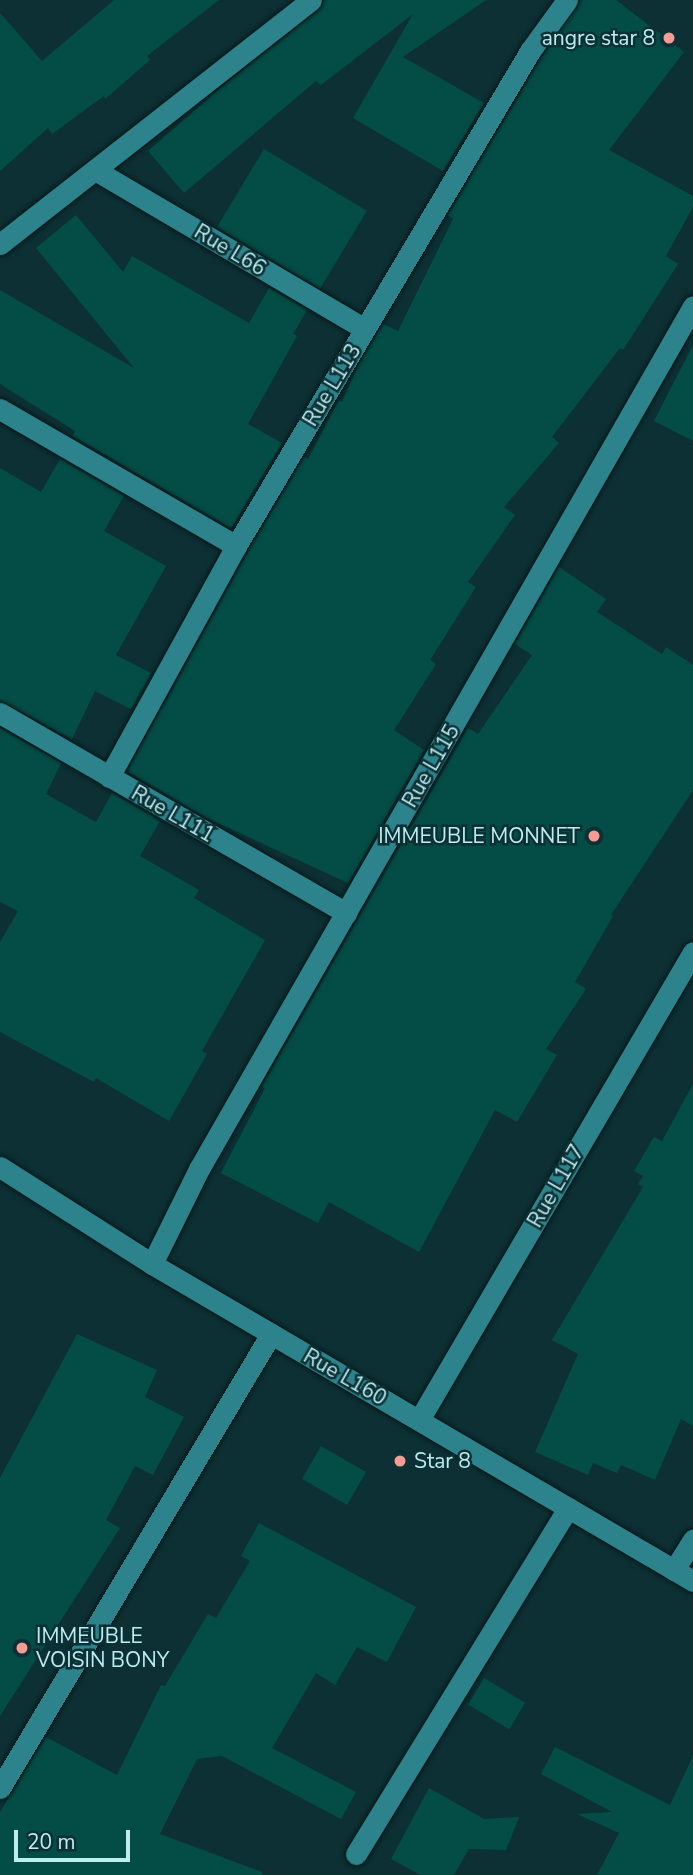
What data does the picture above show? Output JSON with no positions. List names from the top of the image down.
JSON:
{
  "streets": {
    "street": [
      "Rue L66",
      "Rue L113",
      "Rue L115",
      "Rue L111",
      "Rue L117",
      "Rue L160"
    ]
  },
  "crossings": [
    ["Rue L66", "Rue L113"],
    ["Rue L113", "Rue L111"],
    ["Rue L115", "Rue L111"],
    ["Rue L115", "Rue L160"],
    ["Rue L117", "Rue L160"]
  ],
  "places": [
    "angre star 8",
    "IMMEUBLE MONNET",
    "Star 8",
    "IMMEUBLE VOISIN BONY"
  ],
  "scale_bar": "20 m"
}
